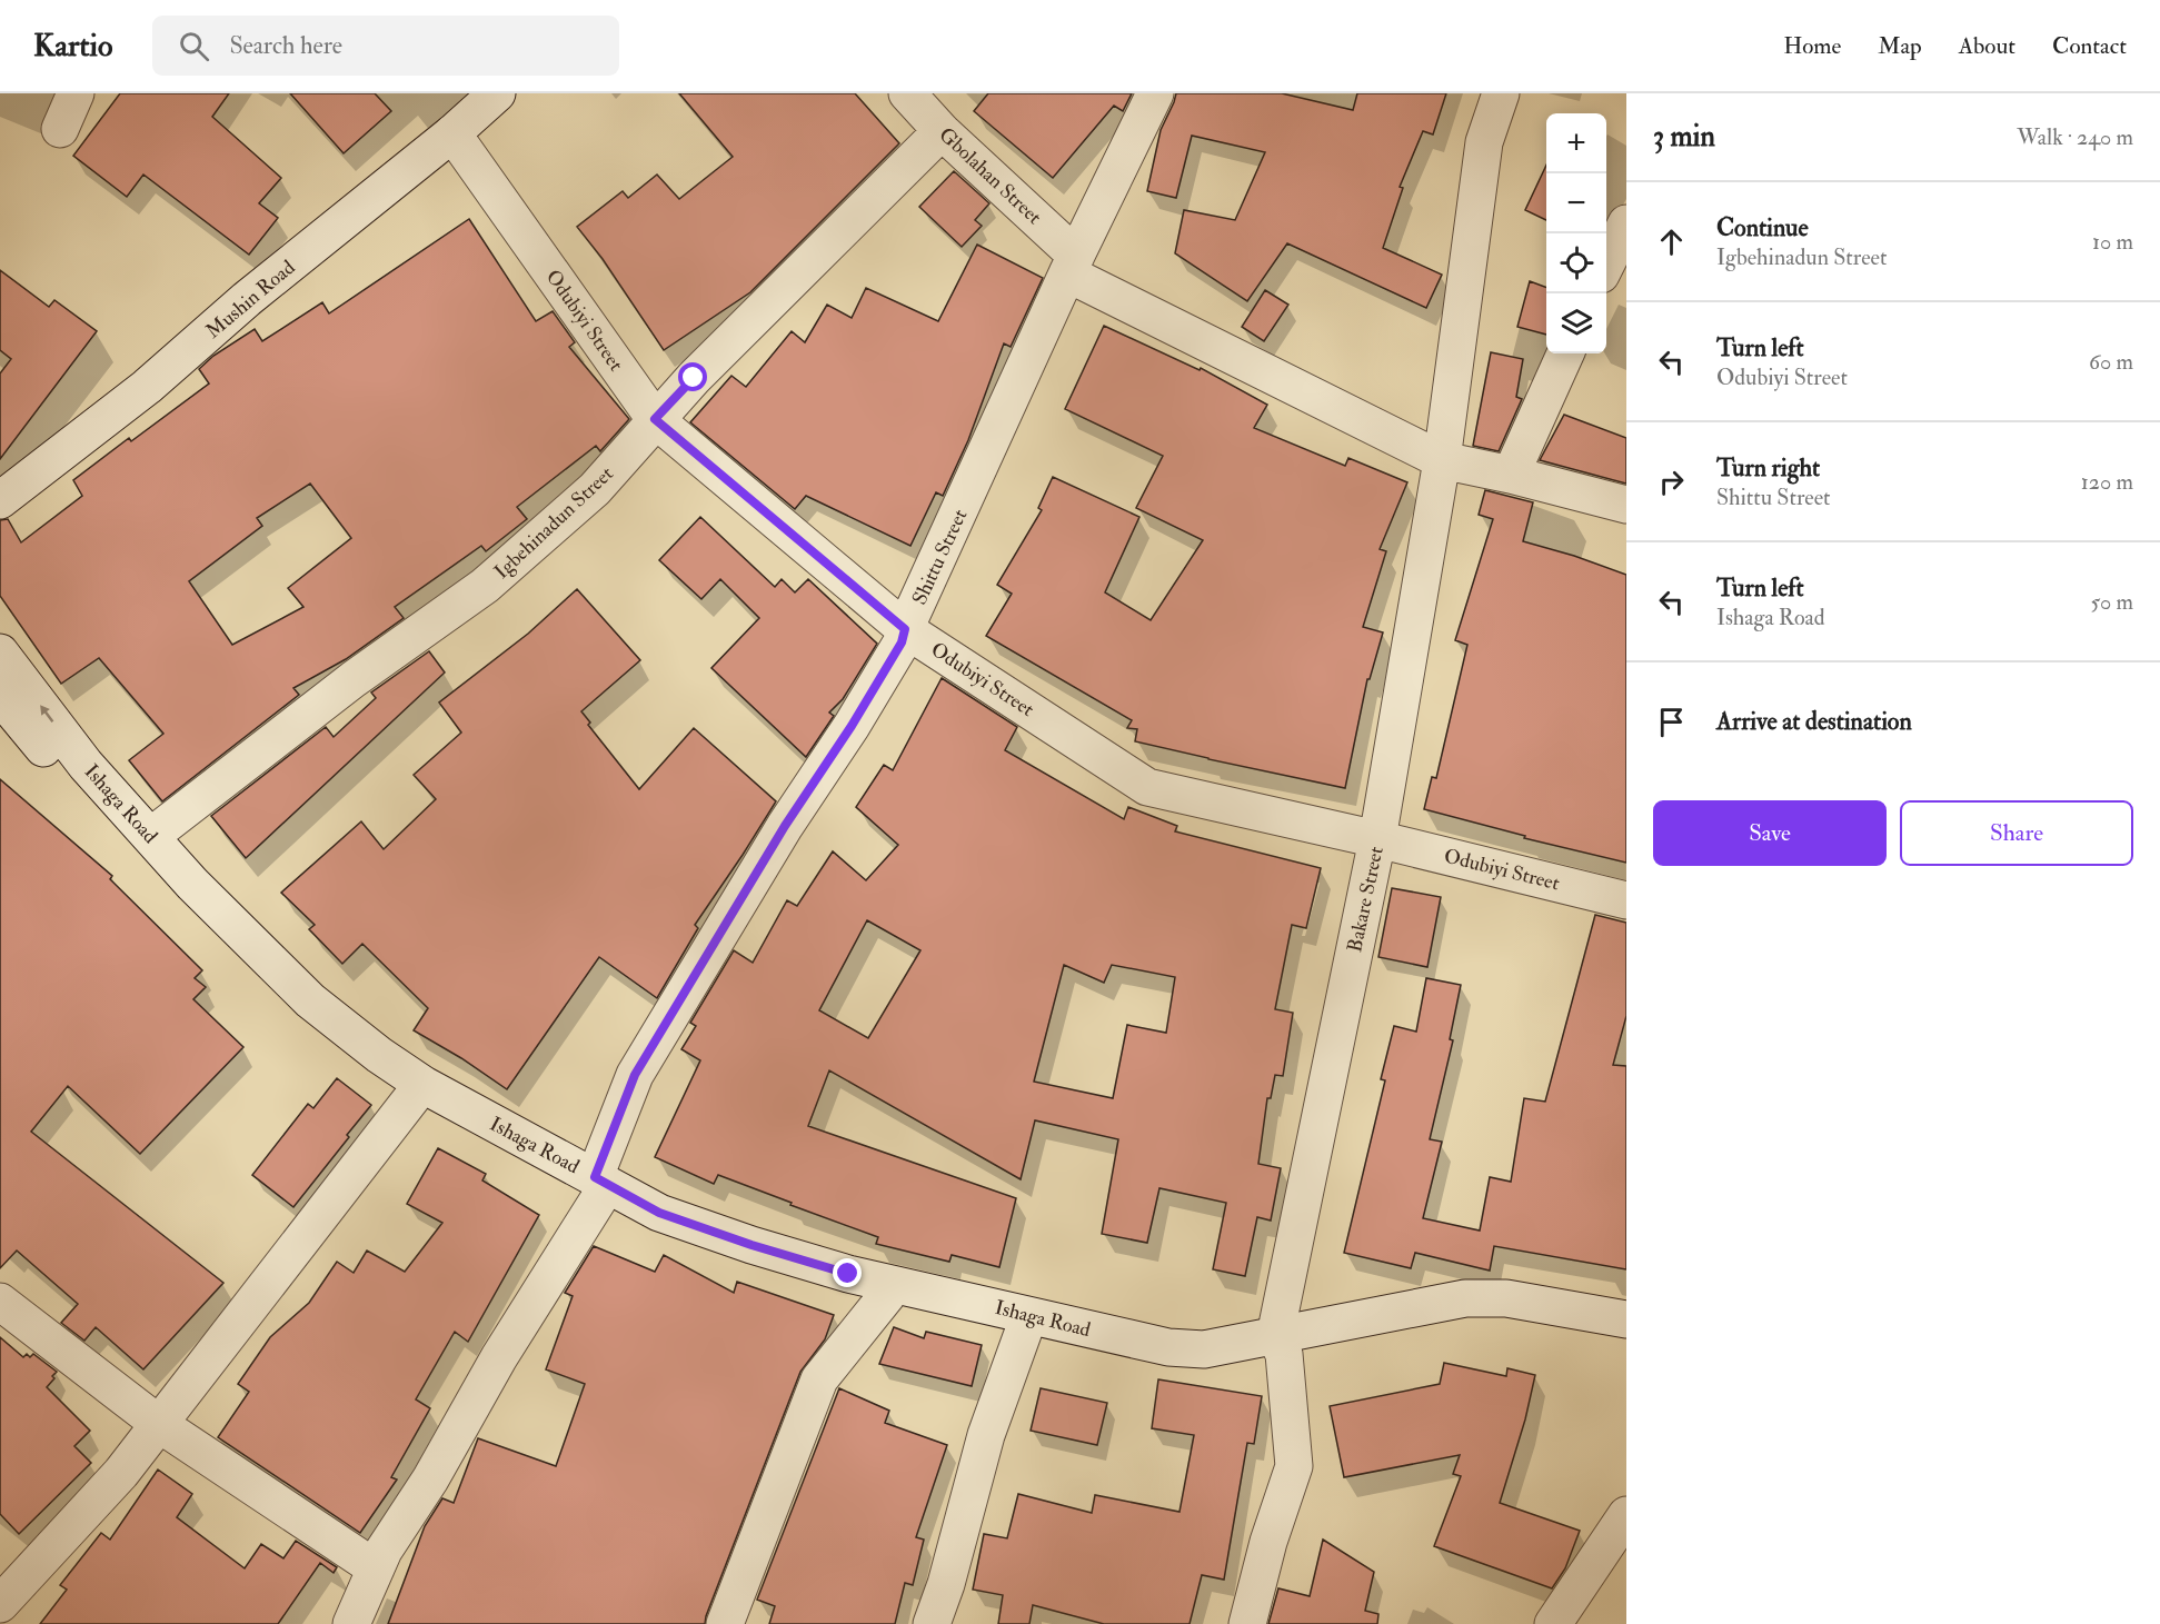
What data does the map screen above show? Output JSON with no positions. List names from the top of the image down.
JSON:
{
  "streets": {
    "street": [
      "Gbolahan Street",
      "Mushin Road",
      "Odubiyi Street",
      "Igbehinadun Street",
      "Shittu Street",
      "Ishaga Road",
      "Bakare Street"
    ]
  },
  "crossings": [
    ["Gbolahan Street", "Igbehinadun Street"],
    ["Gbolahan Street", "Shittu Street"],
    ["Gbolahan Street", "Bakare Street"],
    ["Mushin Road", "Odubiyi Street"],
    ["Odubiyi Street", "Igbehinadun Street"],
    ["Odubiyi Street", "Shittu Street"],
    ["Odubiyi Street", "Bakare Street"],
    ["Igbehinadun Street", "Ishaga Road"],
    ["Shittu Street", "Ishaga Road"],
    ["Ishaga Road", "Bakare Street"]
  ],
  "page": {
    "header": "Kartio",
    "search": "Search here",
    "nav": [
      "Home",
      "Map",
      "About",
      "Contact"
    ],
    "heading": ["3 min", "Walk · 240 m"],
    "map_buttons": ["+", "−"],
    "list": [
      ["Continue", "Igbehinadun Street", "10 m"],
      ["Turn left", "Odubiyi Street", "60 m"],
      ["Turn right", "Shittu Street", "120 m"],
      ["Turn left", "Ishaga Road", "50 m"],
      "Arrive at destination"
    ],
    "buttons": ["Save", "Share"]
  }
}
